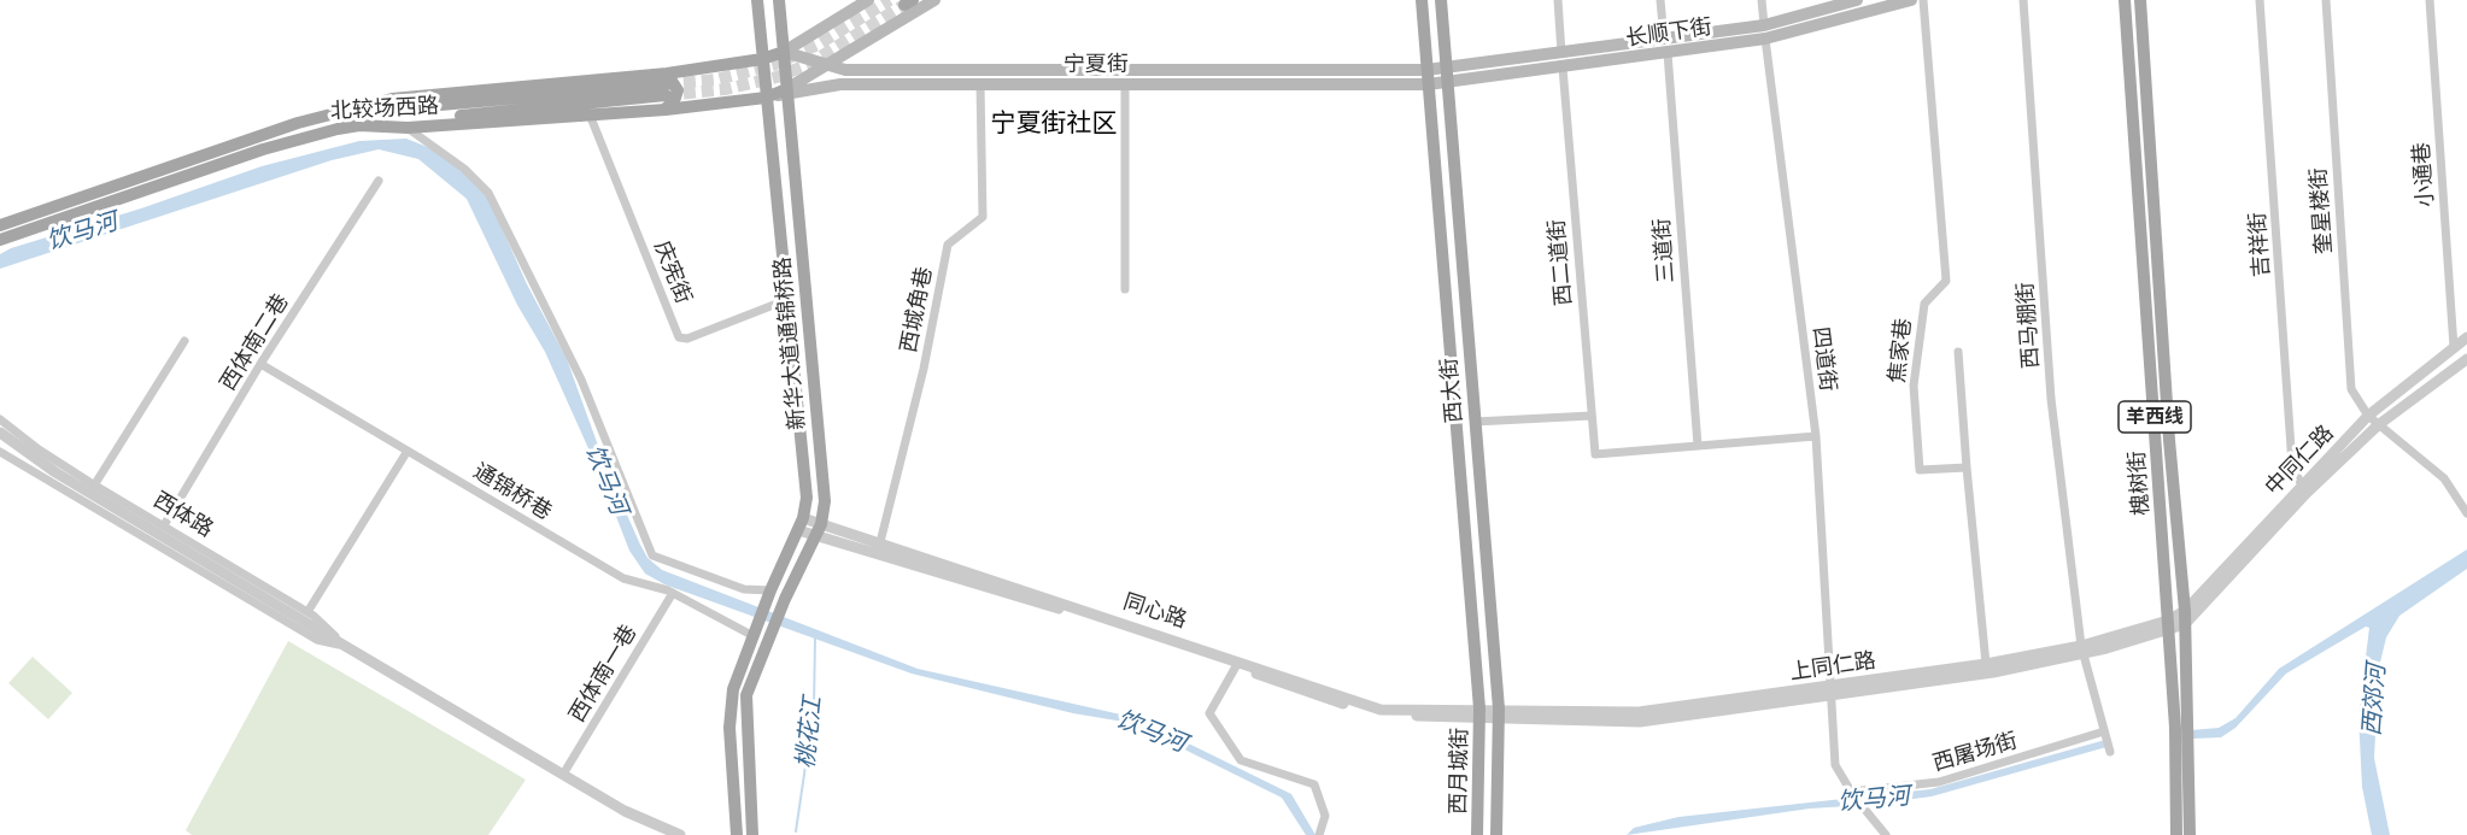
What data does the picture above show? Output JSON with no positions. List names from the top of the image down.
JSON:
{
  "streets": {
    "main road": [
      "长顺下街",
      "宁夏街",
      "北较场西路",
      "新华大道通锦桥路",
      "西大街",
      "羊西线",
      "槐树街",
      "西月城街"
    ],
    "street": [
      "小通巷",
      "奎星楼街",
      "吉祥街",
      "三道街",
      "西二道街",
      "庆宪街",
      "西城角巷",
      "西马棚街",
      "西体南二巷",
      "焦家巷",
      "四道街",
      "中同仁路",
      "通锦桥巷",
      "西体路",
      "同心路",
      "上同仁路",
      "西体南一巷",
      "西屠场街"
    ]
  },
  "crossings": [
    ["长顺下街", "宁夏街"],
    ["长顺下街", "三道街"],
    ["长顺下街", "西二道街"],
    ["长顺下街", "四道街"],
    ["长顺下街", "西大街"],
    ["宁夏街", "北较场西路"],
    ["宁夏街", "西城角巷"],
    ["宁夏街", "新华大道通锦桥路"],
    ["宁夏街", "西大街"],
    ["北较场西路", "庆宪街"],
    ["北较场西路", "新华大道通锦桥路"],
    ["小通巷", "中同仁路"],
    ["奎星楼街", "中同仁路"],
    ["吉祥街", "中同仁路"],
    ["三道街", "西二道街"],
    ["庆宪街", "新华大道通锦桥路"],
    ["西城角巷", "同心路"],
    ["西马棚街", "上同仁路"],
    ["西体南二巷", "通锦桥巷"],
    ["西体南二巷", "西体路"],
    ["新华大道通锦桥路", "通锦桥巷"],
    ["四道街", "上同仁路"],
    ["四道街", "西屠场街"],
    ["西大街", "同心路"],
    ["西大街", "上同仁路"],
    ["西大街", "西月城街"],
    ["中同仁路", "槐树街"],
    ["中同仁路", "上同仁路"],
    ["槐树街", "上同仁路"],
    ["通锦桥巷", "西体南一巷"],
    ["西体路", "西体南一巷"],
    ["同心路", "上同仁路"],
    ["同心路", "西月城街"],
    ["上同仁路", "西月城街"]
  ],
  "districts": ["宁夏街社区"],
  "water": ["饮马河", "西郊河", "桃花江"]
}
